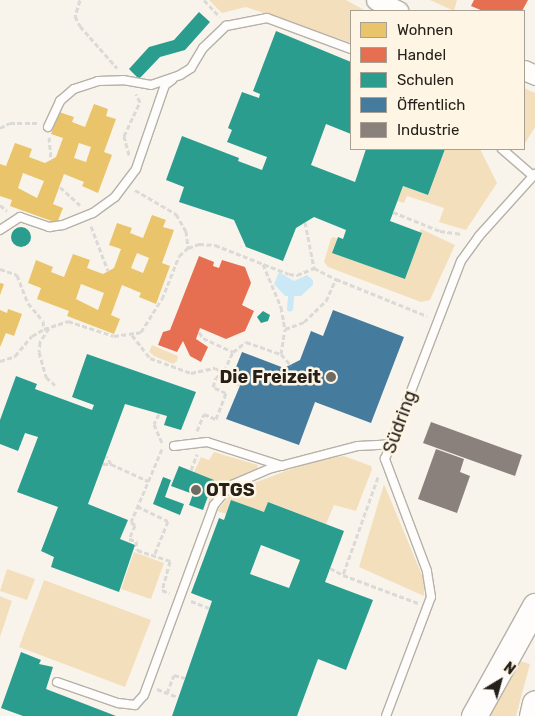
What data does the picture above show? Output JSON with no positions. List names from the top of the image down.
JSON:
{
  "streets": {
    "lane": ["Südring"]
  },
  "places": ["Die Freizeit", "OTGS"],
  "legend": [
    "Wohnen",
    "Handel",
    "Schulen",
    "Öffentlich",
    "Industrie"
  ],
  "north": "top right"
}
